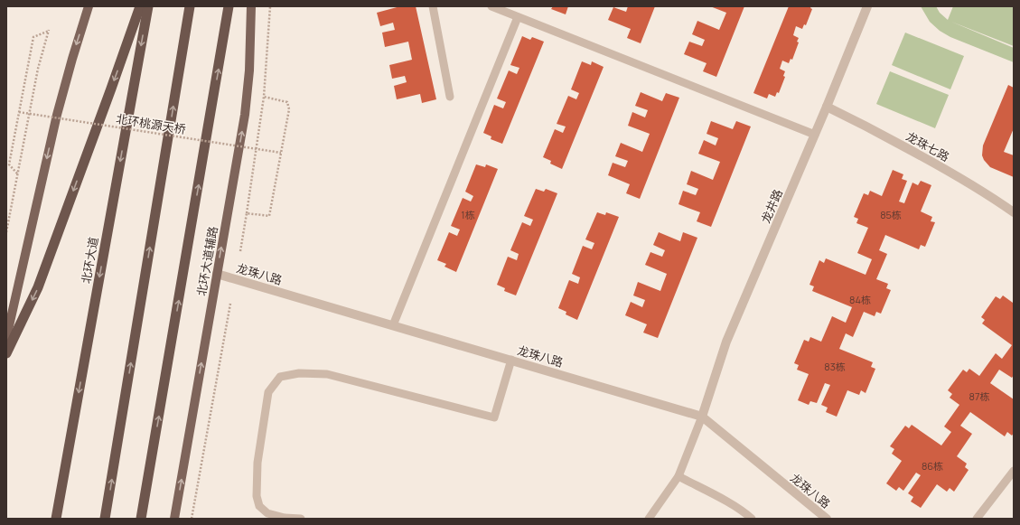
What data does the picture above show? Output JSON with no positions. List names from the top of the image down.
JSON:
{
  "streets": {
    "highway": ["北环大道"],
    "main road": ["北环大道辅路"],
    "street": ["龙珠七路", "龙井路", "龙珠八路"],
    "path": ["北环桃源天桥"]
  },
  "crossings": [
    ["龙珠七路", "龙井路"],
    ["龙井路", "龙珠八路"],
    ["北环大道辅路", "龙珠八路"]
  ],
  "one_way": ["北环大道辅路"],
  "house_numbers": [
    "1栋",
    "85栋",
    "84栋",
    "83栋",
    "87栋",
    "86栋"
  ]
}
